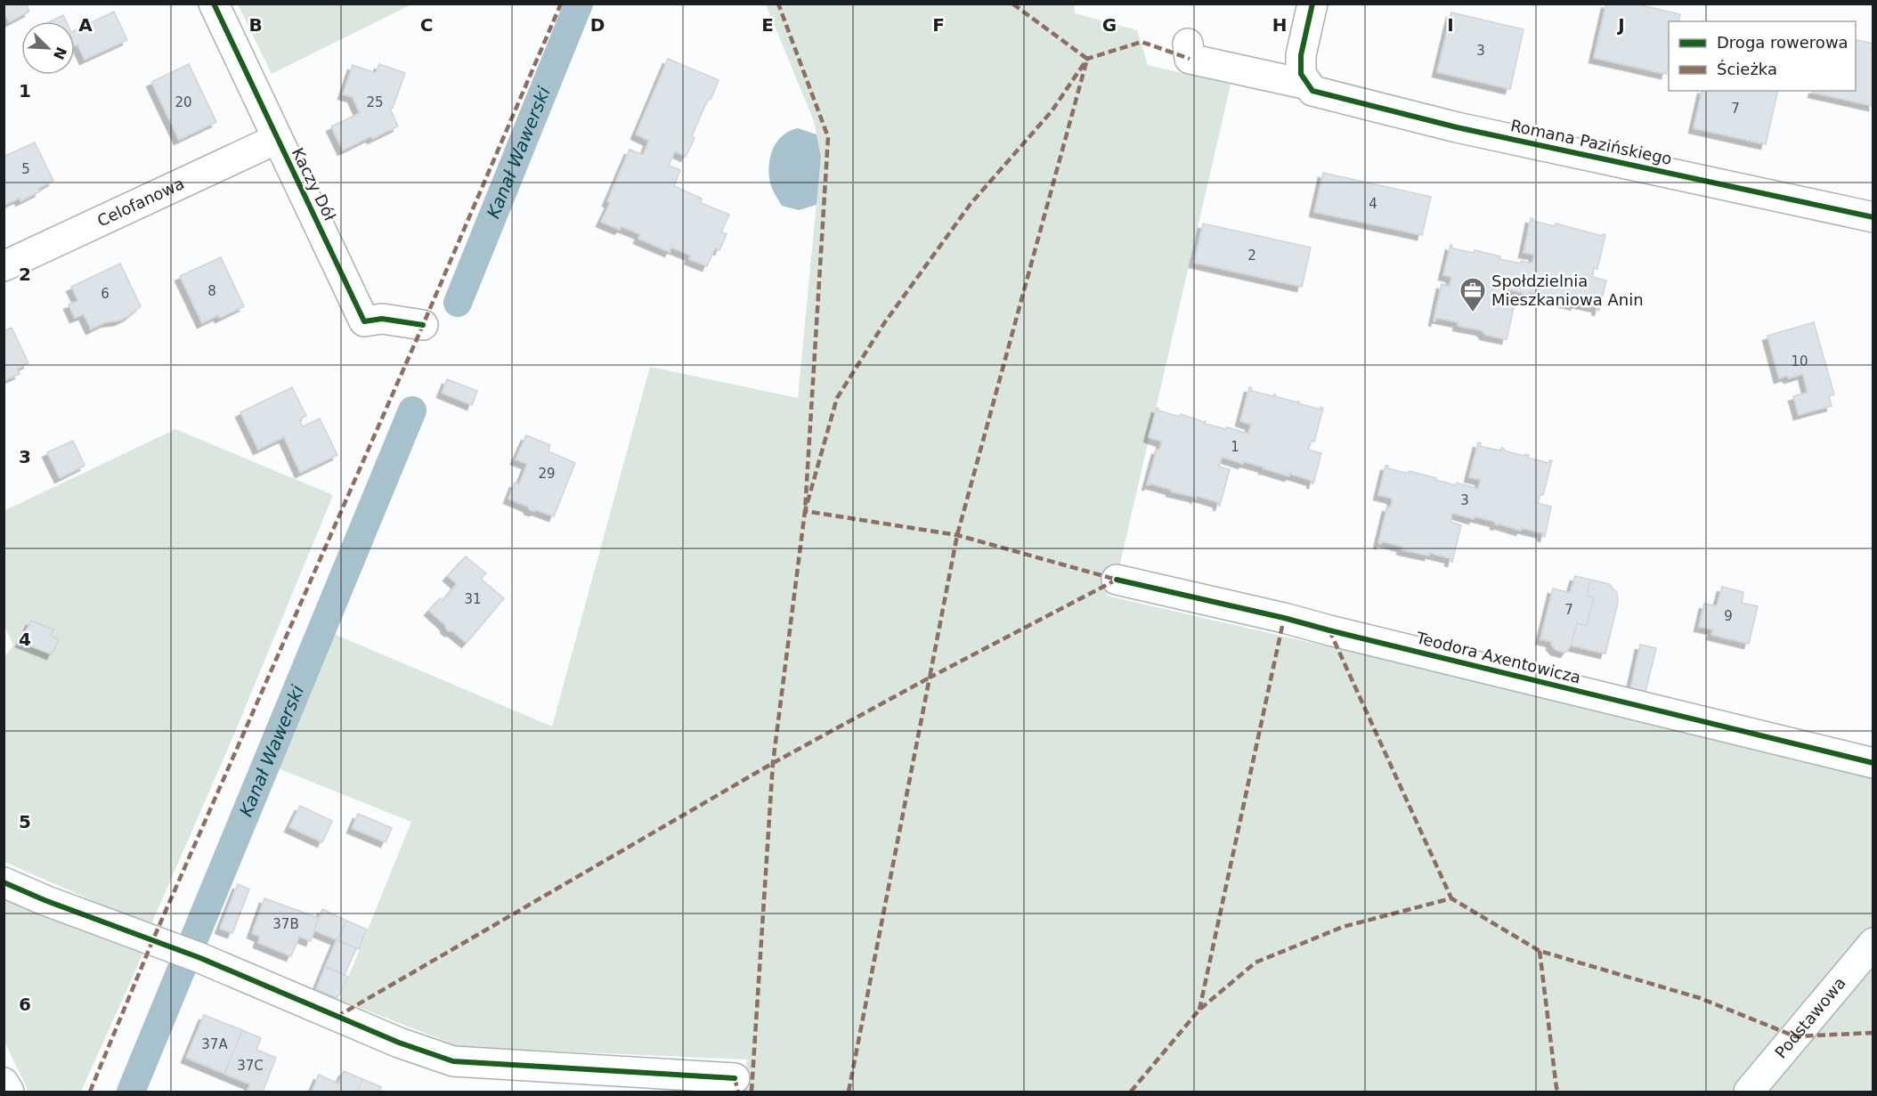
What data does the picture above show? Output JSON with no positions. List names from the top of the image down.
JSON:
{
  "streets": {
    "street": [
      "Romana Pazińskiego",
      "Kaczy Dół",
      "Celofanowa",
      "Teodora Axentowicza",
      "Podstawowa"
    ]
  },
  "crossings": [
    ["Kaczy Dół", "Celofanowa"]
  ],
  "water": ["Kanał Wawerski"],
  "places": {
    "office": ["Społdzielnia Mieszkaniowa Anin"]
  },
  "house_numbers": [
    "3",
    "20",
    "25",
    "7",
    "5",
    "4",
    "2",
    "8",
    "6",
    "10",
    "1",
    "29",
    "3",
    "31",
    "7",
    "9",
    "37B",
    "37A",
    "37C"
  ],
  "legend": ["Droga rowerowa", "Ścieżka"],
  "north": "bottom right",
  "grid": {
    "columns": [
      "A",
      "B",
      "C",
      "D",
      "E",
      "F",
      "G",
      "H",
      "I",
      "J"
    ],
    "rows": [
      "1",
      "2",
      "3",
      "4",
      "5",
      "6"
    ]
  }
}
